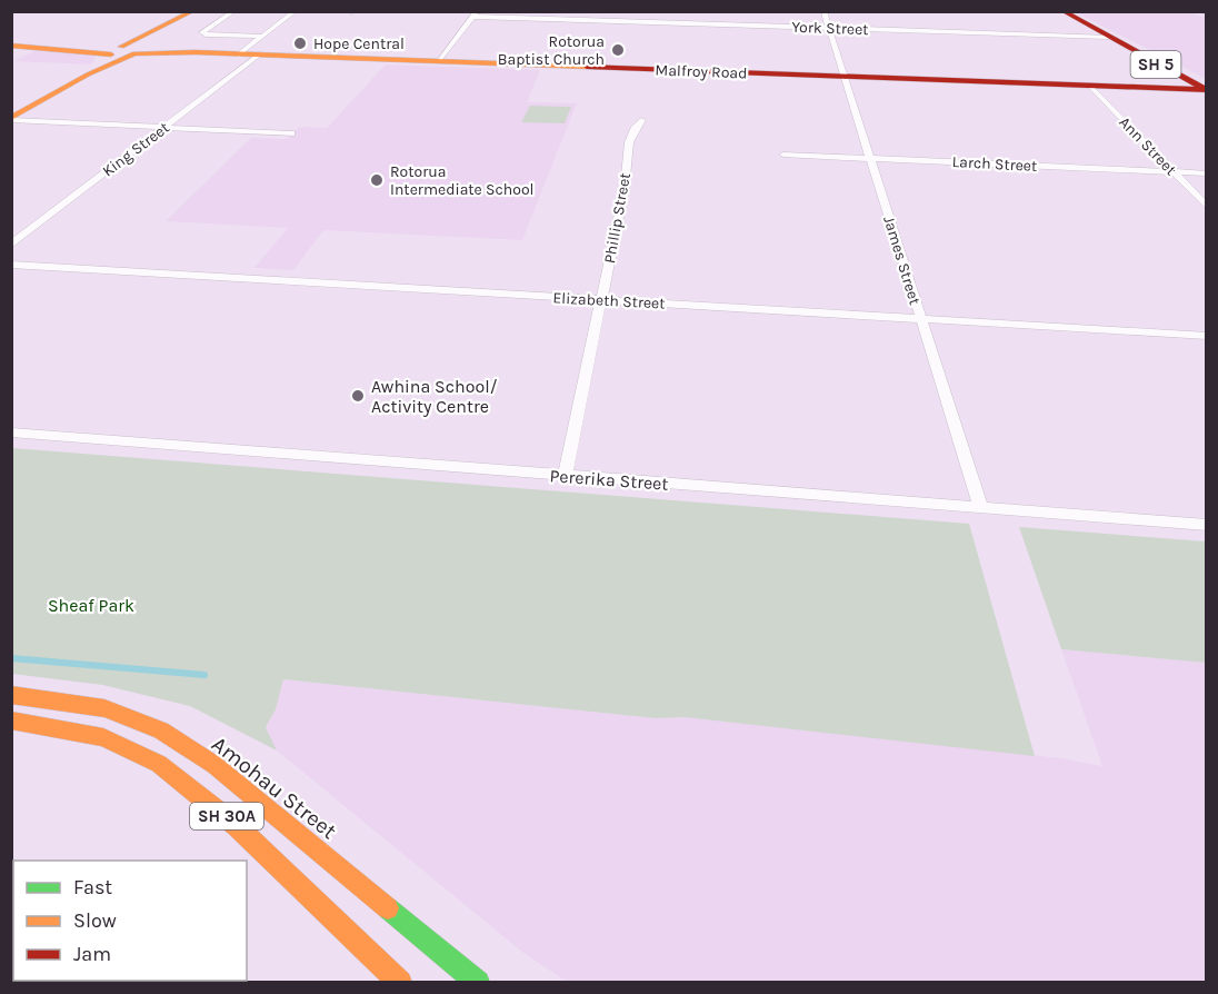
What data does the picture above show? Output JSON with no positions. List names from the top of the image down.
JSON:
{
  "streets": {
    "main road": [
      "SH 5",
      "Malfroy Road",
      "Amohau Street",
      "SH 30A"
    ],
    "street": [
      "York Street",
      "Ann Street",
      "King Street",
      "Larch Street",
      "Phillip Street",
      "James Street",
      "Elizabeth Street",
      "Pererika Street"
    ]
  },
  "crossings": [
    ["York Street", "SH 5"],
    ["York Street", "James Street"],
    ["SH 5", "Malfroy Road"],
    ["Malfroy Road", "Ann Street"],
    ["Malfroy Road", "King Street"],
    ["Malfroy Road", "James Street"],
    ["Ann Street", "Larch Street"],
    ["Larch Street", "James Street"],
    ["Phillip Street", "Elizabeth Street"],
    ["Phillip Street", "Pererika Street"],
    ["James Street", "Elizabeth Street"],
    ["James Street", "Pererika Street"]
  ],
  "parks": ["Sheaf Park"],
  "places": [
    "Hope Central",
    "Rotorua Baptist Church",
    "Rotorua Intermediate School",
    "Awhina School/ Activity Centre"
  ],
  "legend": ["Fast", "Slow", "Jam"]
}
